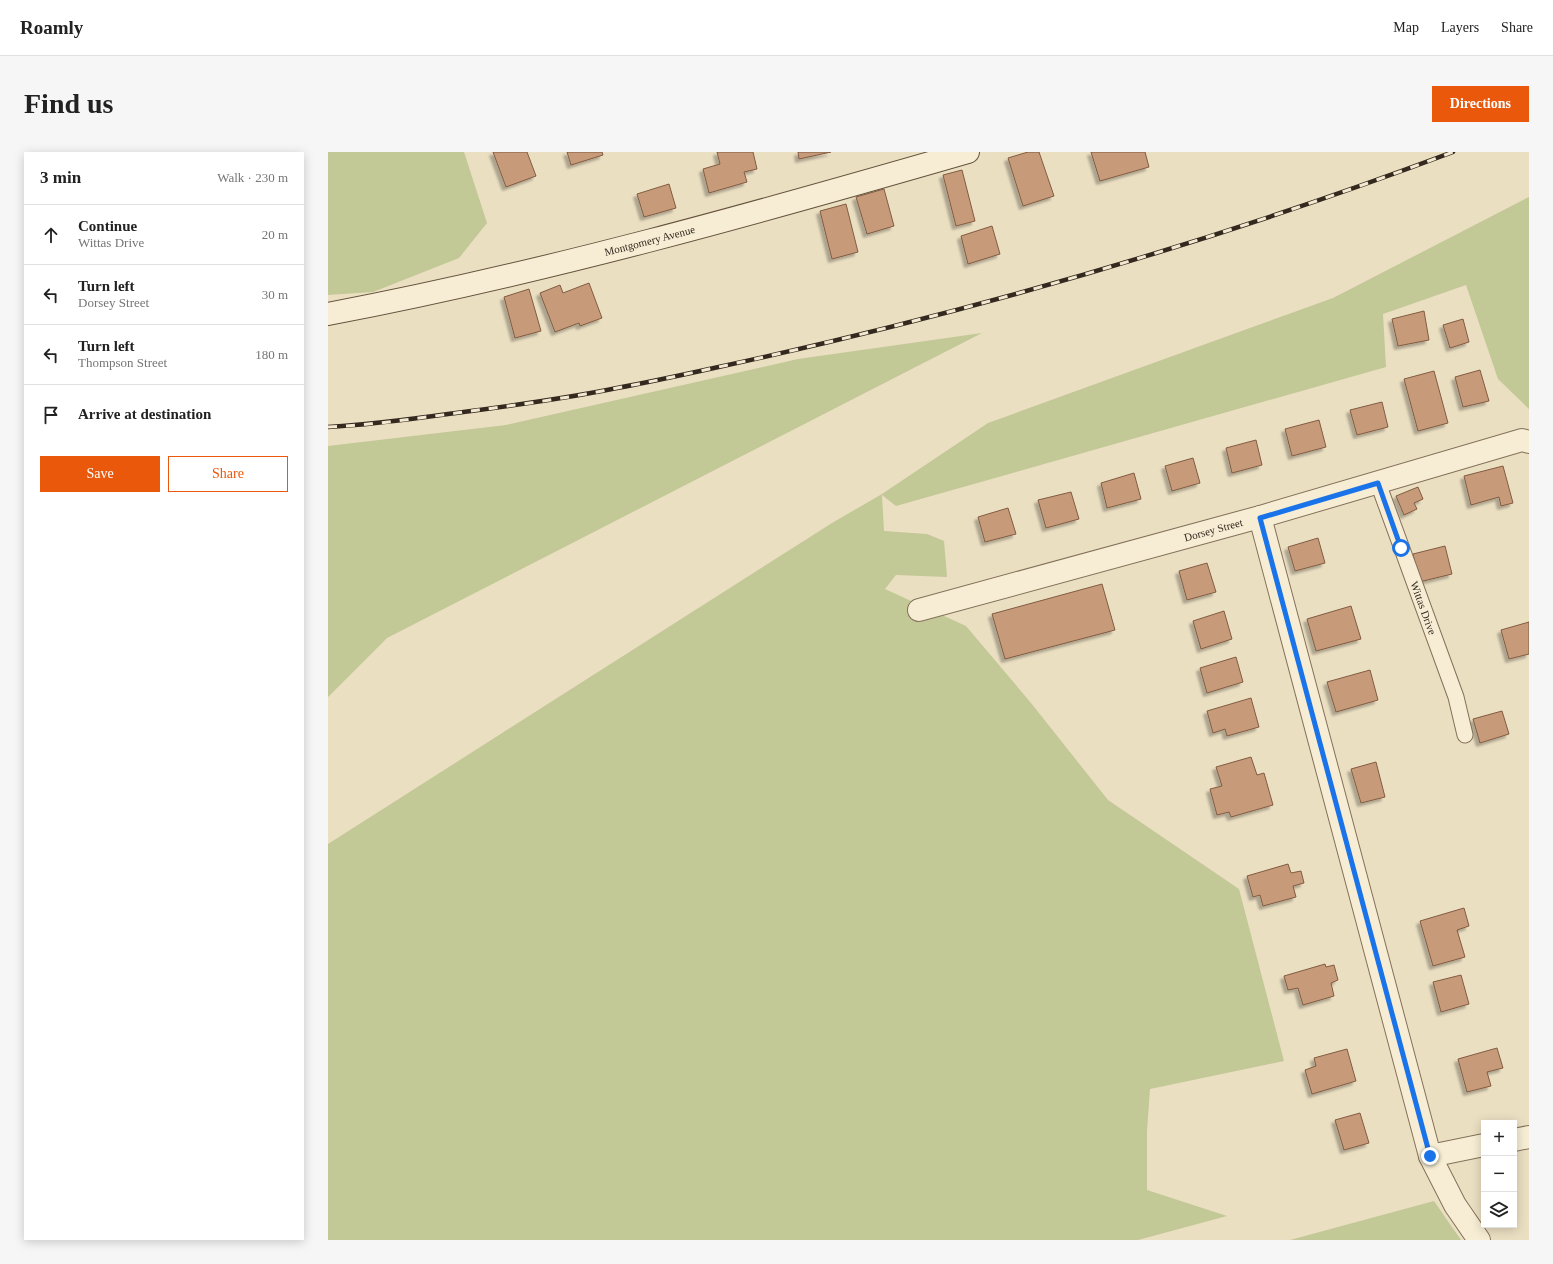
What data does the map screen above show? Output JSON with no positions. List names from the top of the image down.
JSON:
{
  "streets": {
    "street": ["Montgomery Avenue", "Dorsey Street"],
    "lane": ["Wittas Drive"]
  },
  "crossings": [
    ["Dorsey Street", "Wittas Drive"]
  ],
  "page": {
    "header": "Roamly",
    "nav": ["Map", "Layers", "Share"],
    "buttons": [
      "Directions",
      ["Save", "Share"]
    ],
    "title": "Find us",
    "heading": ["3 min", "Walk · 230 m"],
    "list": [
      ["Continue", "Wittas Drive", "20 m"],
      ["Turn left", "Dorsey Street", "30 m"],
      ["Turn left", "Thompson Street", "180 m"],
      "Arrive at destination"
    ],
    "map_buttons": ["+", "−"]
  }
}
